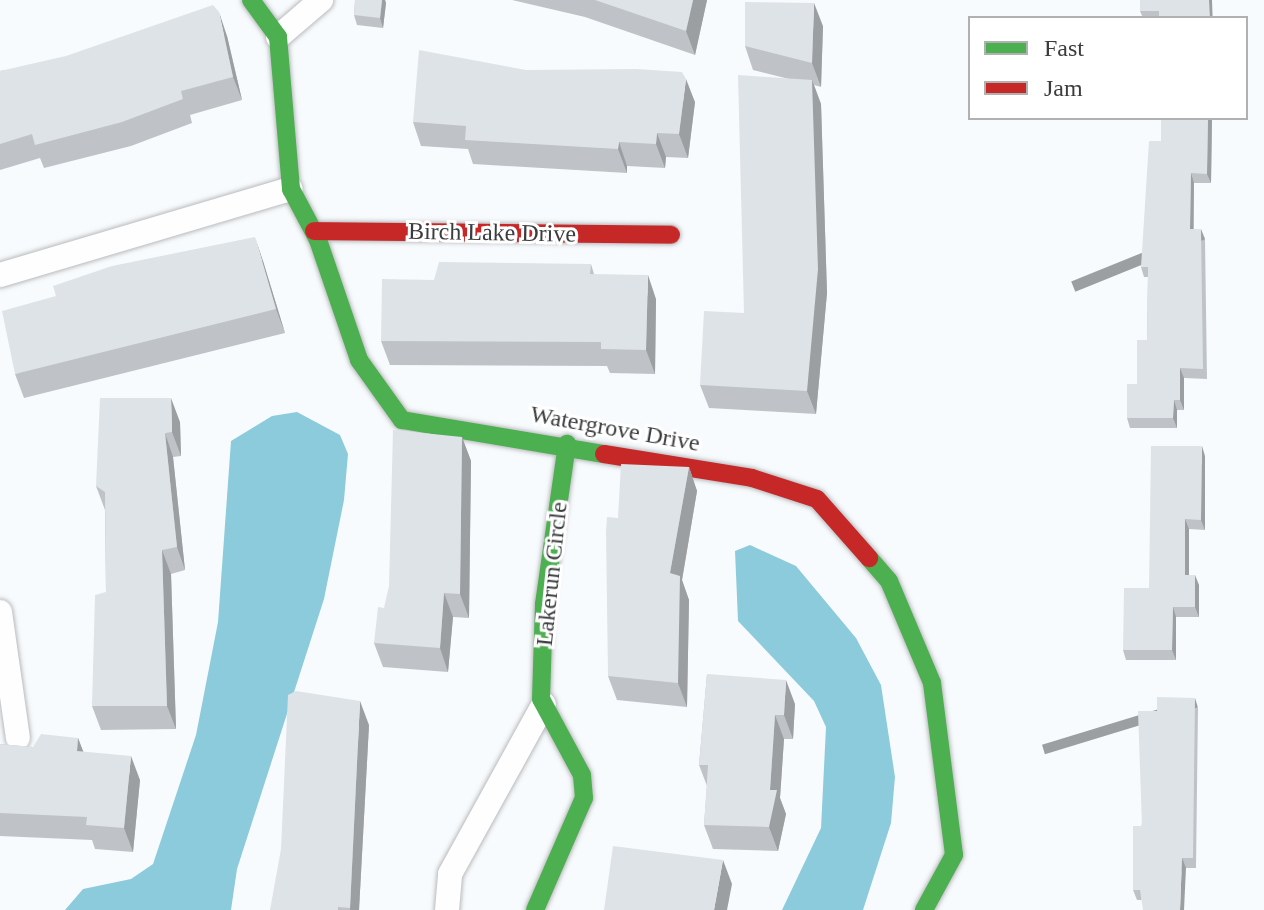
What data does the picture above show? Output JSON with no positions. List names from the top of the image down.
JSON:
{
  "streets": {
    "street": ["Birch Lake Drive", "Watergrove Drive", "Lakerun Circle"]
  },
  "crossings": [
    ["Birch Lake Drive", "Watergrove Drive"],
    ["Watergrove Drive", "Lakerun Circle"]
  ],
  "legend": ["Fast", "Jam"]
}
